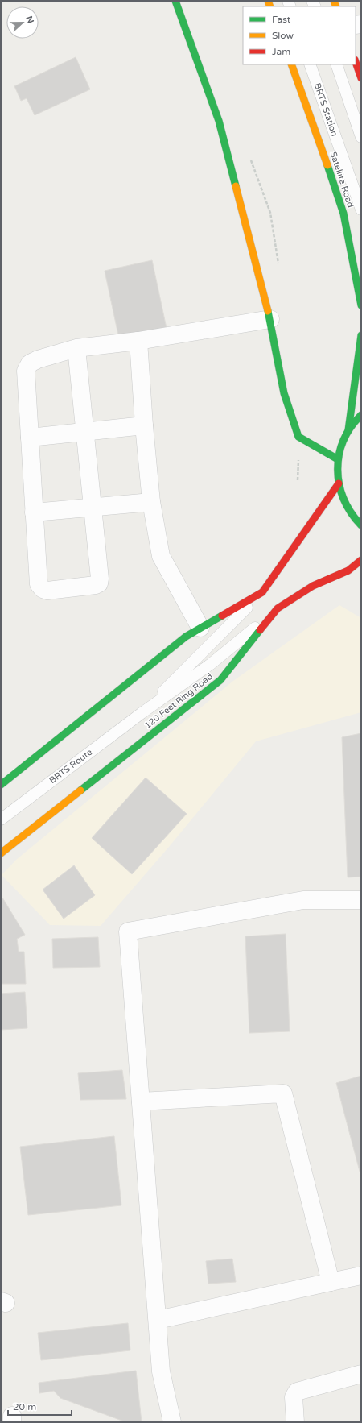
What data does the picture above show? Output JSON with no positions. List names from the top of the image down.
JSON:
{
  "streets": {
    "main road": ["Satellite Road", "120 Feet Ring Road"],
    "lane": ["BRTS Station", "BRTS Route"]
  },
  "crossings": [
    ["120 Feet Ring Road", "BRTS Route"]
  ],
  "legend": ["Fast", "Slow", "Jam"],
  "scale_bar": "20 m",
  "north": "right"
}
